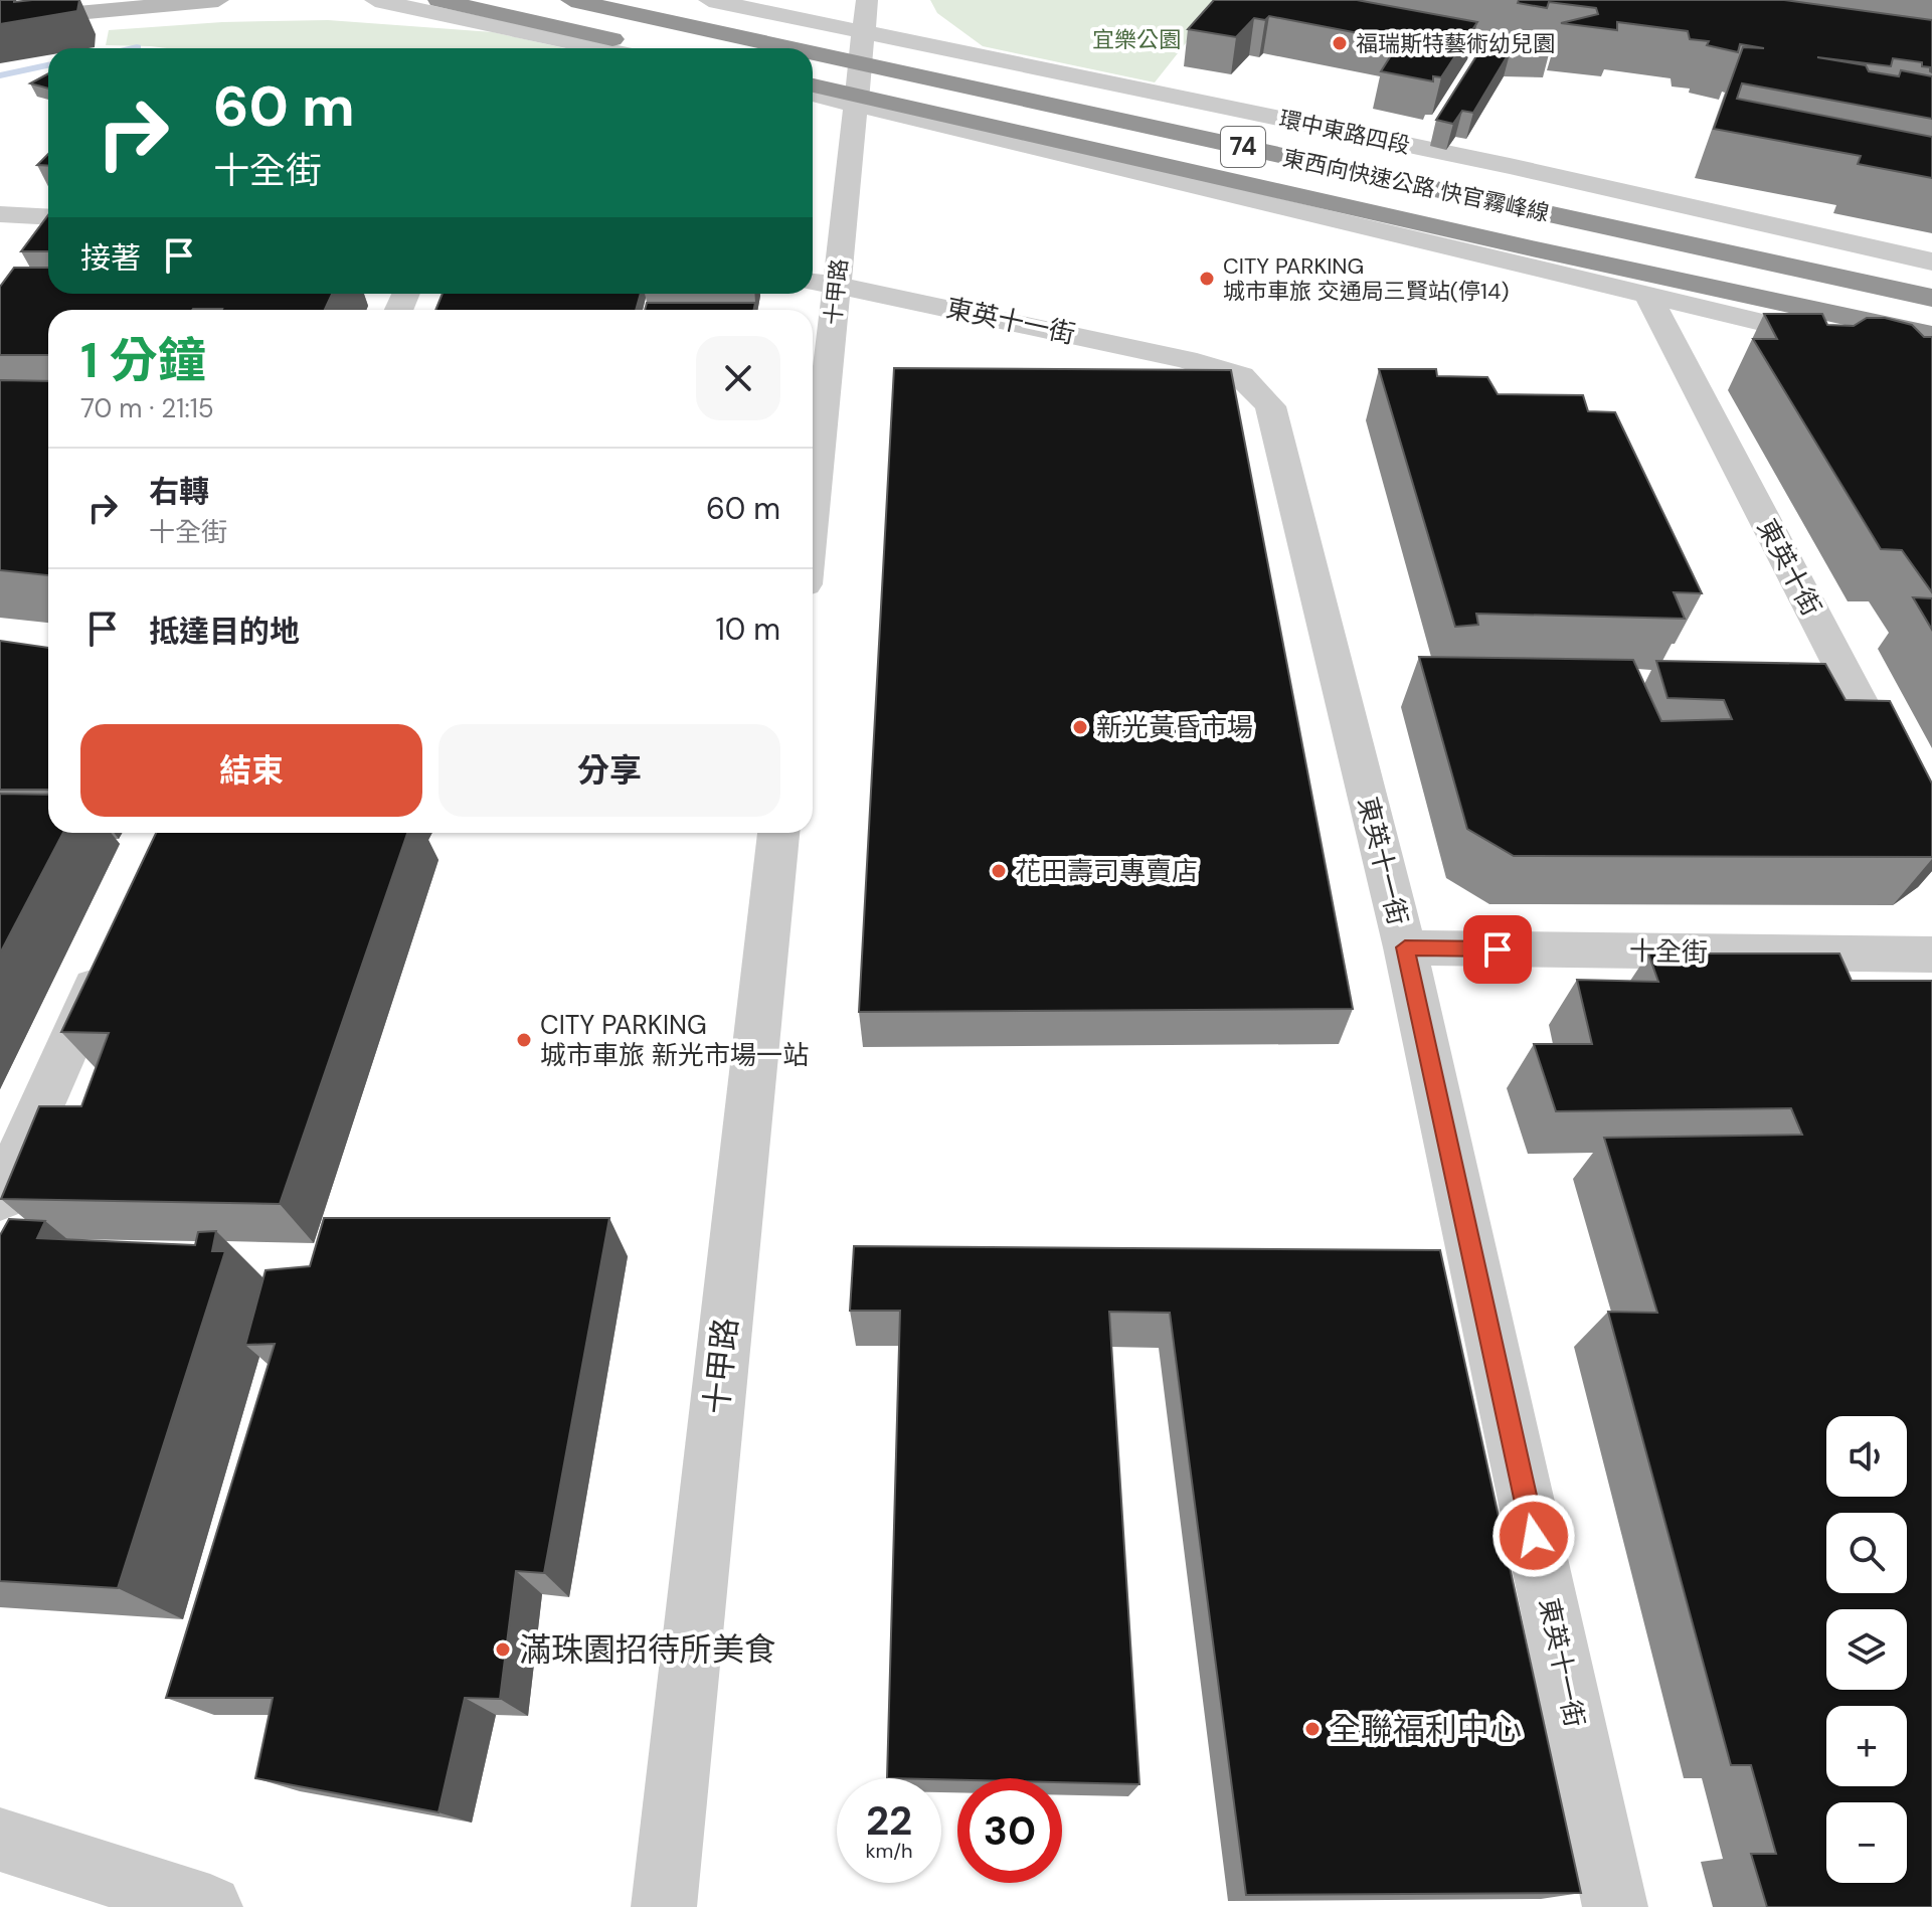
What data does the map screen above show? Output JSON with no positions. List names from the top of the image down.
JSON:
{
  "streets": {
    "highway": ["74", "東西向快速公路 快官霧峰線"],
    "street": [
      "環中東路四段",
      "十甲路",
      "東英十一街",
      "東英十街",
      "十全街"
    ]
  },
  "crossings": [
    ["環中東路四段", "十甲路"],
    ["十甲路", "東英十一街"],
    ["東英十一街", "十全街"]
  ],
  "parks": ["宜樂公園"],
  "places": [
    "福瑞斯特藝術幼兒園",
    "CITY PARKING 城市車旅 交通局三賢站(停14)",
    "新光黃昏市場",
    "花田壽司專賣店",
    "CITY PARKING 城市車旅 新光市場一站",
    "滿珠園招待所美食",
    "全聯福利中心"
  ],
  "page": {
    "turn": ["60 m", "十全街"],
    "then": "接著",
    "heading": ["1 分鐘", "70 m · 21:15"],
    "list": [
      {
        "name": "右轉",
        "note": "十全街",
        "value": "60 m"
      },
      {
        "name": "抵達目的地",
        "value": "10 m"
      }
    ],
    "buttons": ["結束", "分享"],
    "map_buttons": ["+", "−"],
    "speed": "22 km/h",
    "limit": "30"
  }
}
